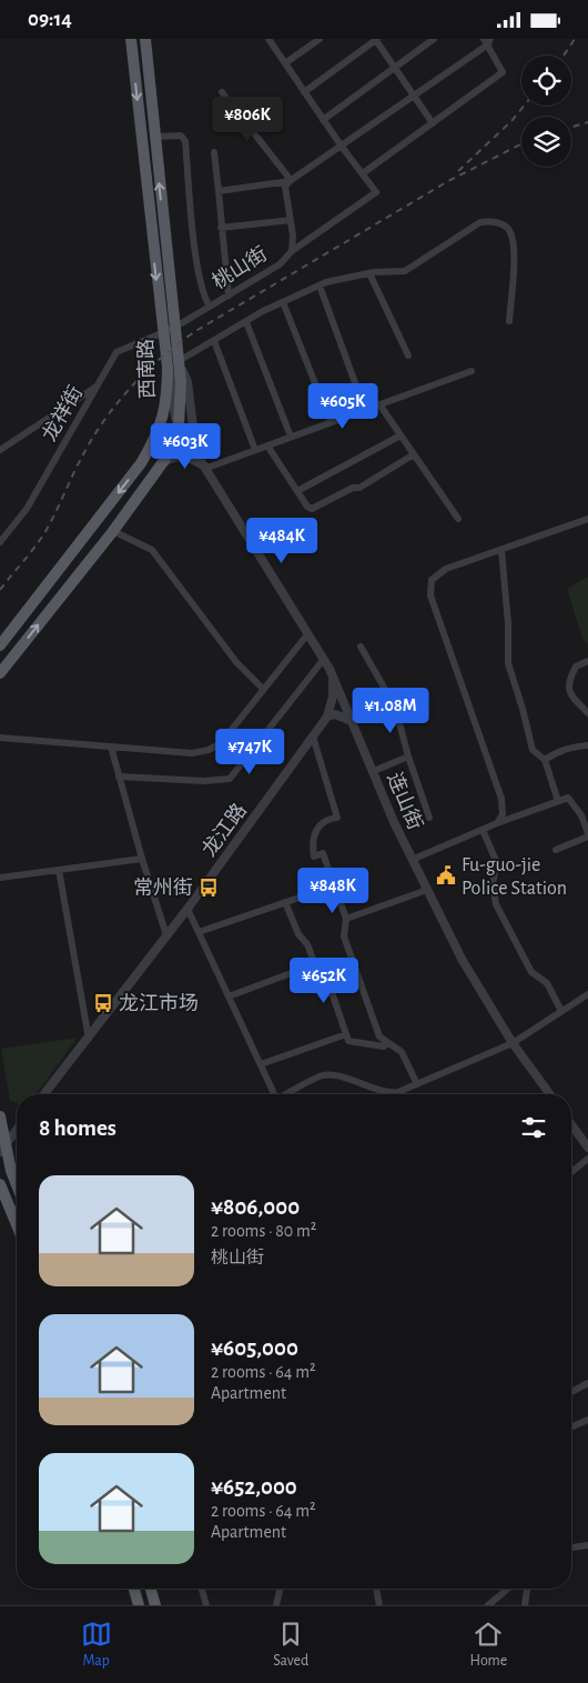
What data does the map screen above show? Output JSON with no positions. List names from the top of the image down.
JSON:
{
  "streets": {
    "main road": ["西南路"],
    "street": [
      "桃山街",
      "龙祥街",
      "连山街",
      "龙江路"
    ]
  },
  "crossings": [
    ["桃山街", "西南路"],
    ["桃山街", "龙祥街"],
    ["西南路", "龙祥街"],
    ["西南路", "连山街"],
    ["连山街", "龙江路"]
  ],
  "places": {
    "public building": ["Fu-guo-jie Police Station"],
    "bus stop": ["常州街", "龙江市场"]
  },
  "page": {
    "status": "09:14",
    "price": [
      "¥806K",
      "¥605K",
      "¥603K",
      "¥484K",
      "¥1.08M",
      "¥747K",
      "¥848K",
      "¥652K"
    ],
    "heading": "8 homes",
    "list": [
      {
        "name": "¥806,000",
        "note": "2 rooms · 80 m² · 桃山街"
      },
      {
        "name": "¥605,000",
        "note": "2 rooms · 64 m² · Apartment"
      },
      {
        "name": "¥652,000",
        "note": "2 rooms · 64 m² · Apartment"
      }
    ],
    "tabs": ["Map", "Saved", "Home"]
  }
}
